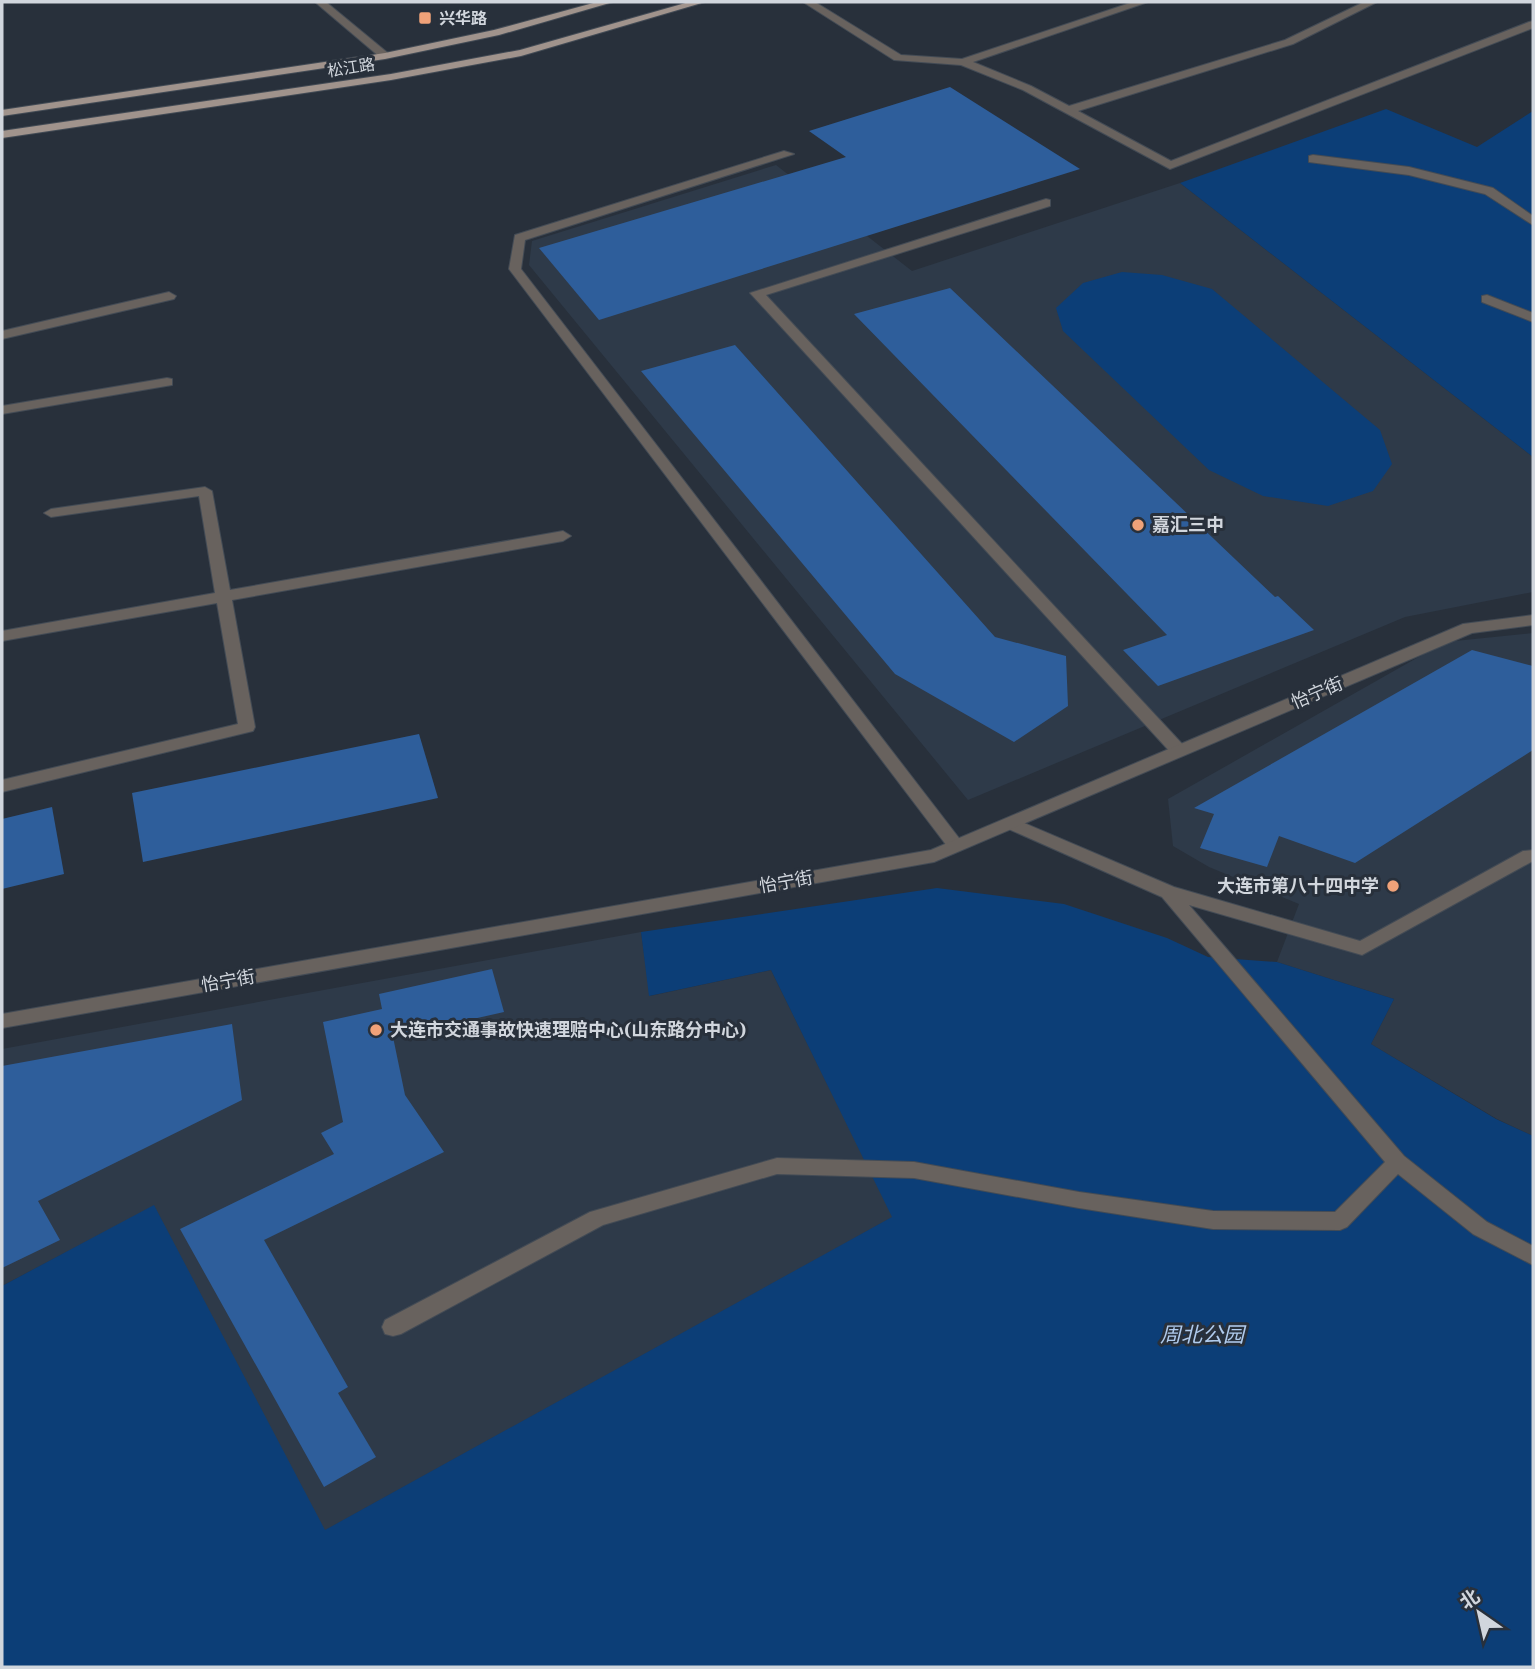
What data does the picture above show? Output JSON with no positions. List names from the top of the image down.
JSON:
{
  "streets": {
    "main road": ["松江路"],
    "street": ["怡宁街"]
  },
  "parks": ["周北公园"],
  "places": {
    "transit": ["兴华路"],
    "other": ["嘉汇三中", "大连市第八十四中学", "大连市交通事故快速理赔中心(山东路分中心)"]
  },
  "north": "top left"
}
